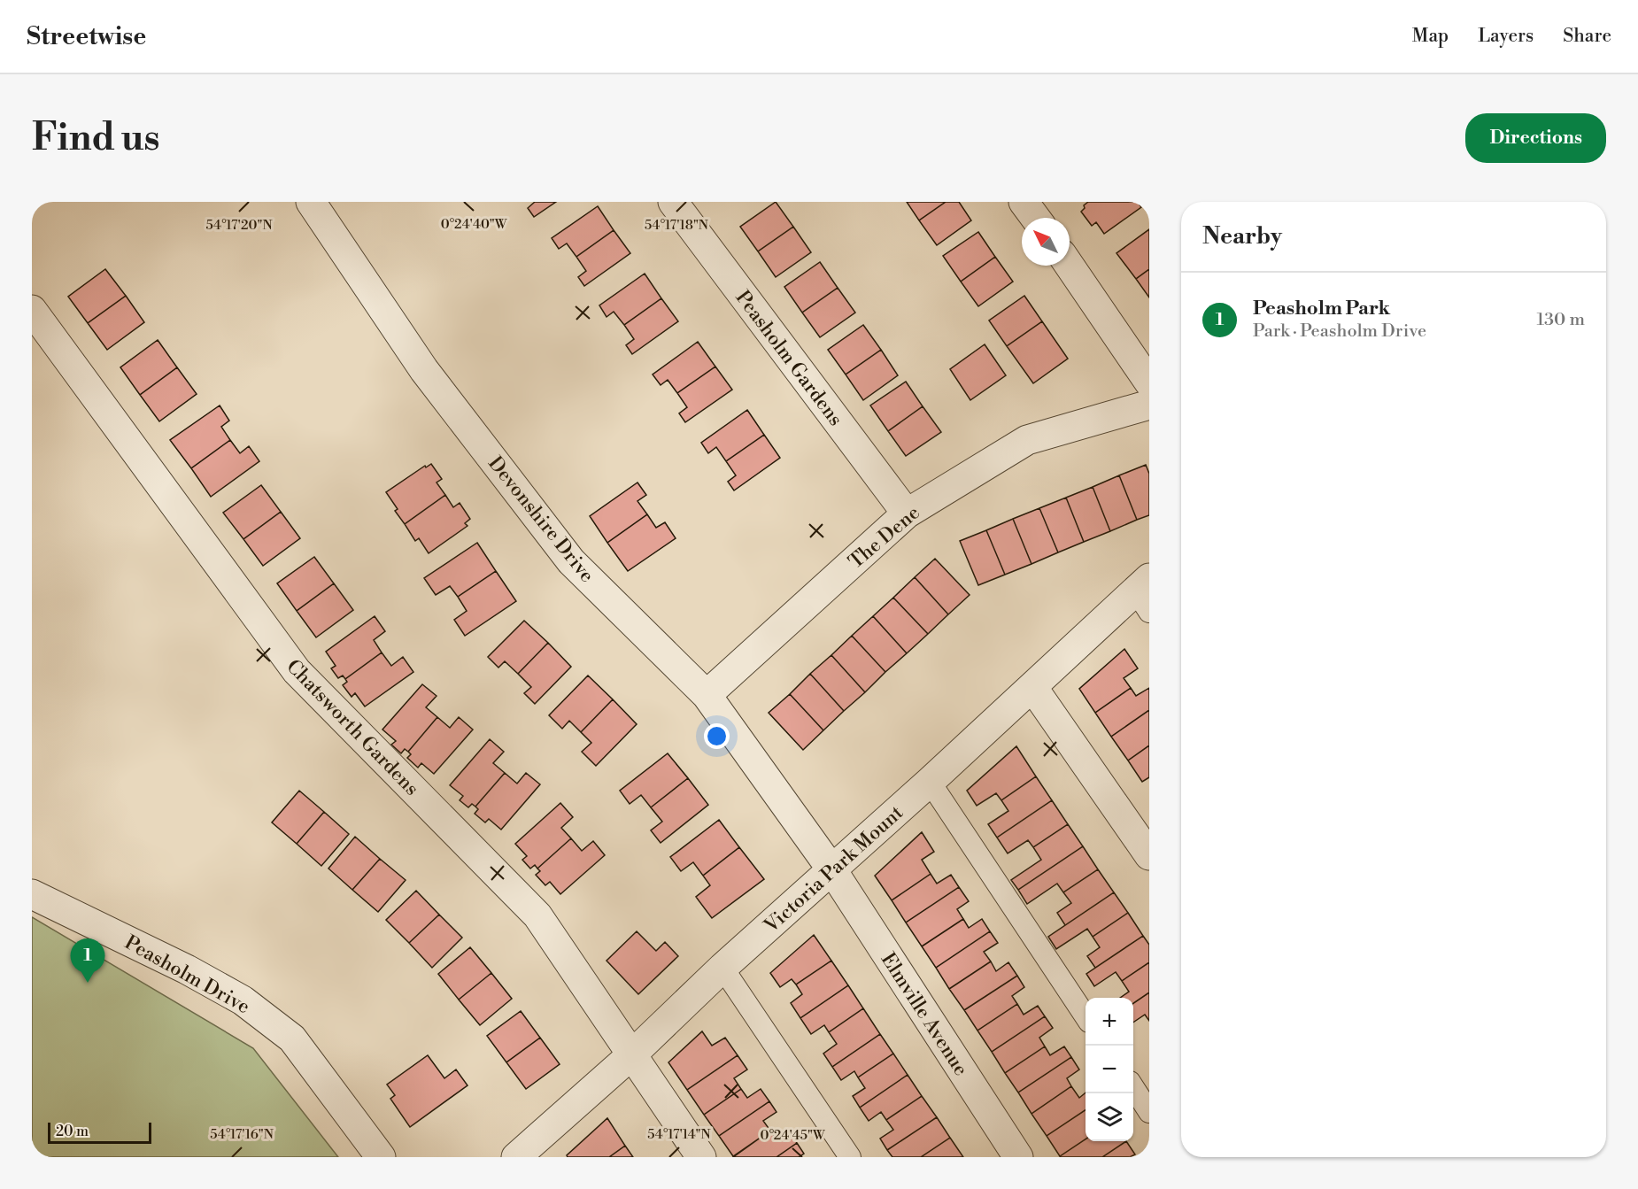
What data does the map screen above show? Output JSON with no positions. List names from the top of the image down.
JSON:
{
  "streets": {
    "street": [
      "Peasholm Gardens",
      "Devonshire Drive",
      "The Dene",
      "Chatsworth Gardens",
      "Victoria Park Mount",
      "Peasholm Drive",
      "Elmville Avenue"
    ]
  },
  "crossings": [
    ["Peasholm Gardens", "The Dene"],
    ["Devonshire Drive", "The Dene"],
    ["Devonshire Drive", "Victoria Park Mount"],
    ["Devonshire Drive", "Elmville Avenue"],
    ["Chatsworth Gardens", "Victoria Park Mount"],
    ["Victoria Park Mount", "Elmville Avenue"]
  ],
  "scale_bar": "20 m",
  "north": "top left",
  "page": {
    "header": "Streetwise",
    "nav": ["Map", "Layers", "Share"],
    "buttons": "Directions",
    "title": "Find us",
    "heading": "Nearby",
    "list": [
      {
        "mark": "1",
        "name": "Peasholm Park",
        "note": "Park · Peasholm Drive",
        "value": "130 m"
      }
    ],
    "pins": "1",
    "map_buttons": ["+", "−"],
    "scale": "20 m"
  },
  "coordinates": [
    "0°24'40\"W",
    "54°17'20\"N",
    "54°17'18\"N",
    "54°17'16\"N",
    "54°17'14\"N",
    "0°24'45\"W"
  ]
}
